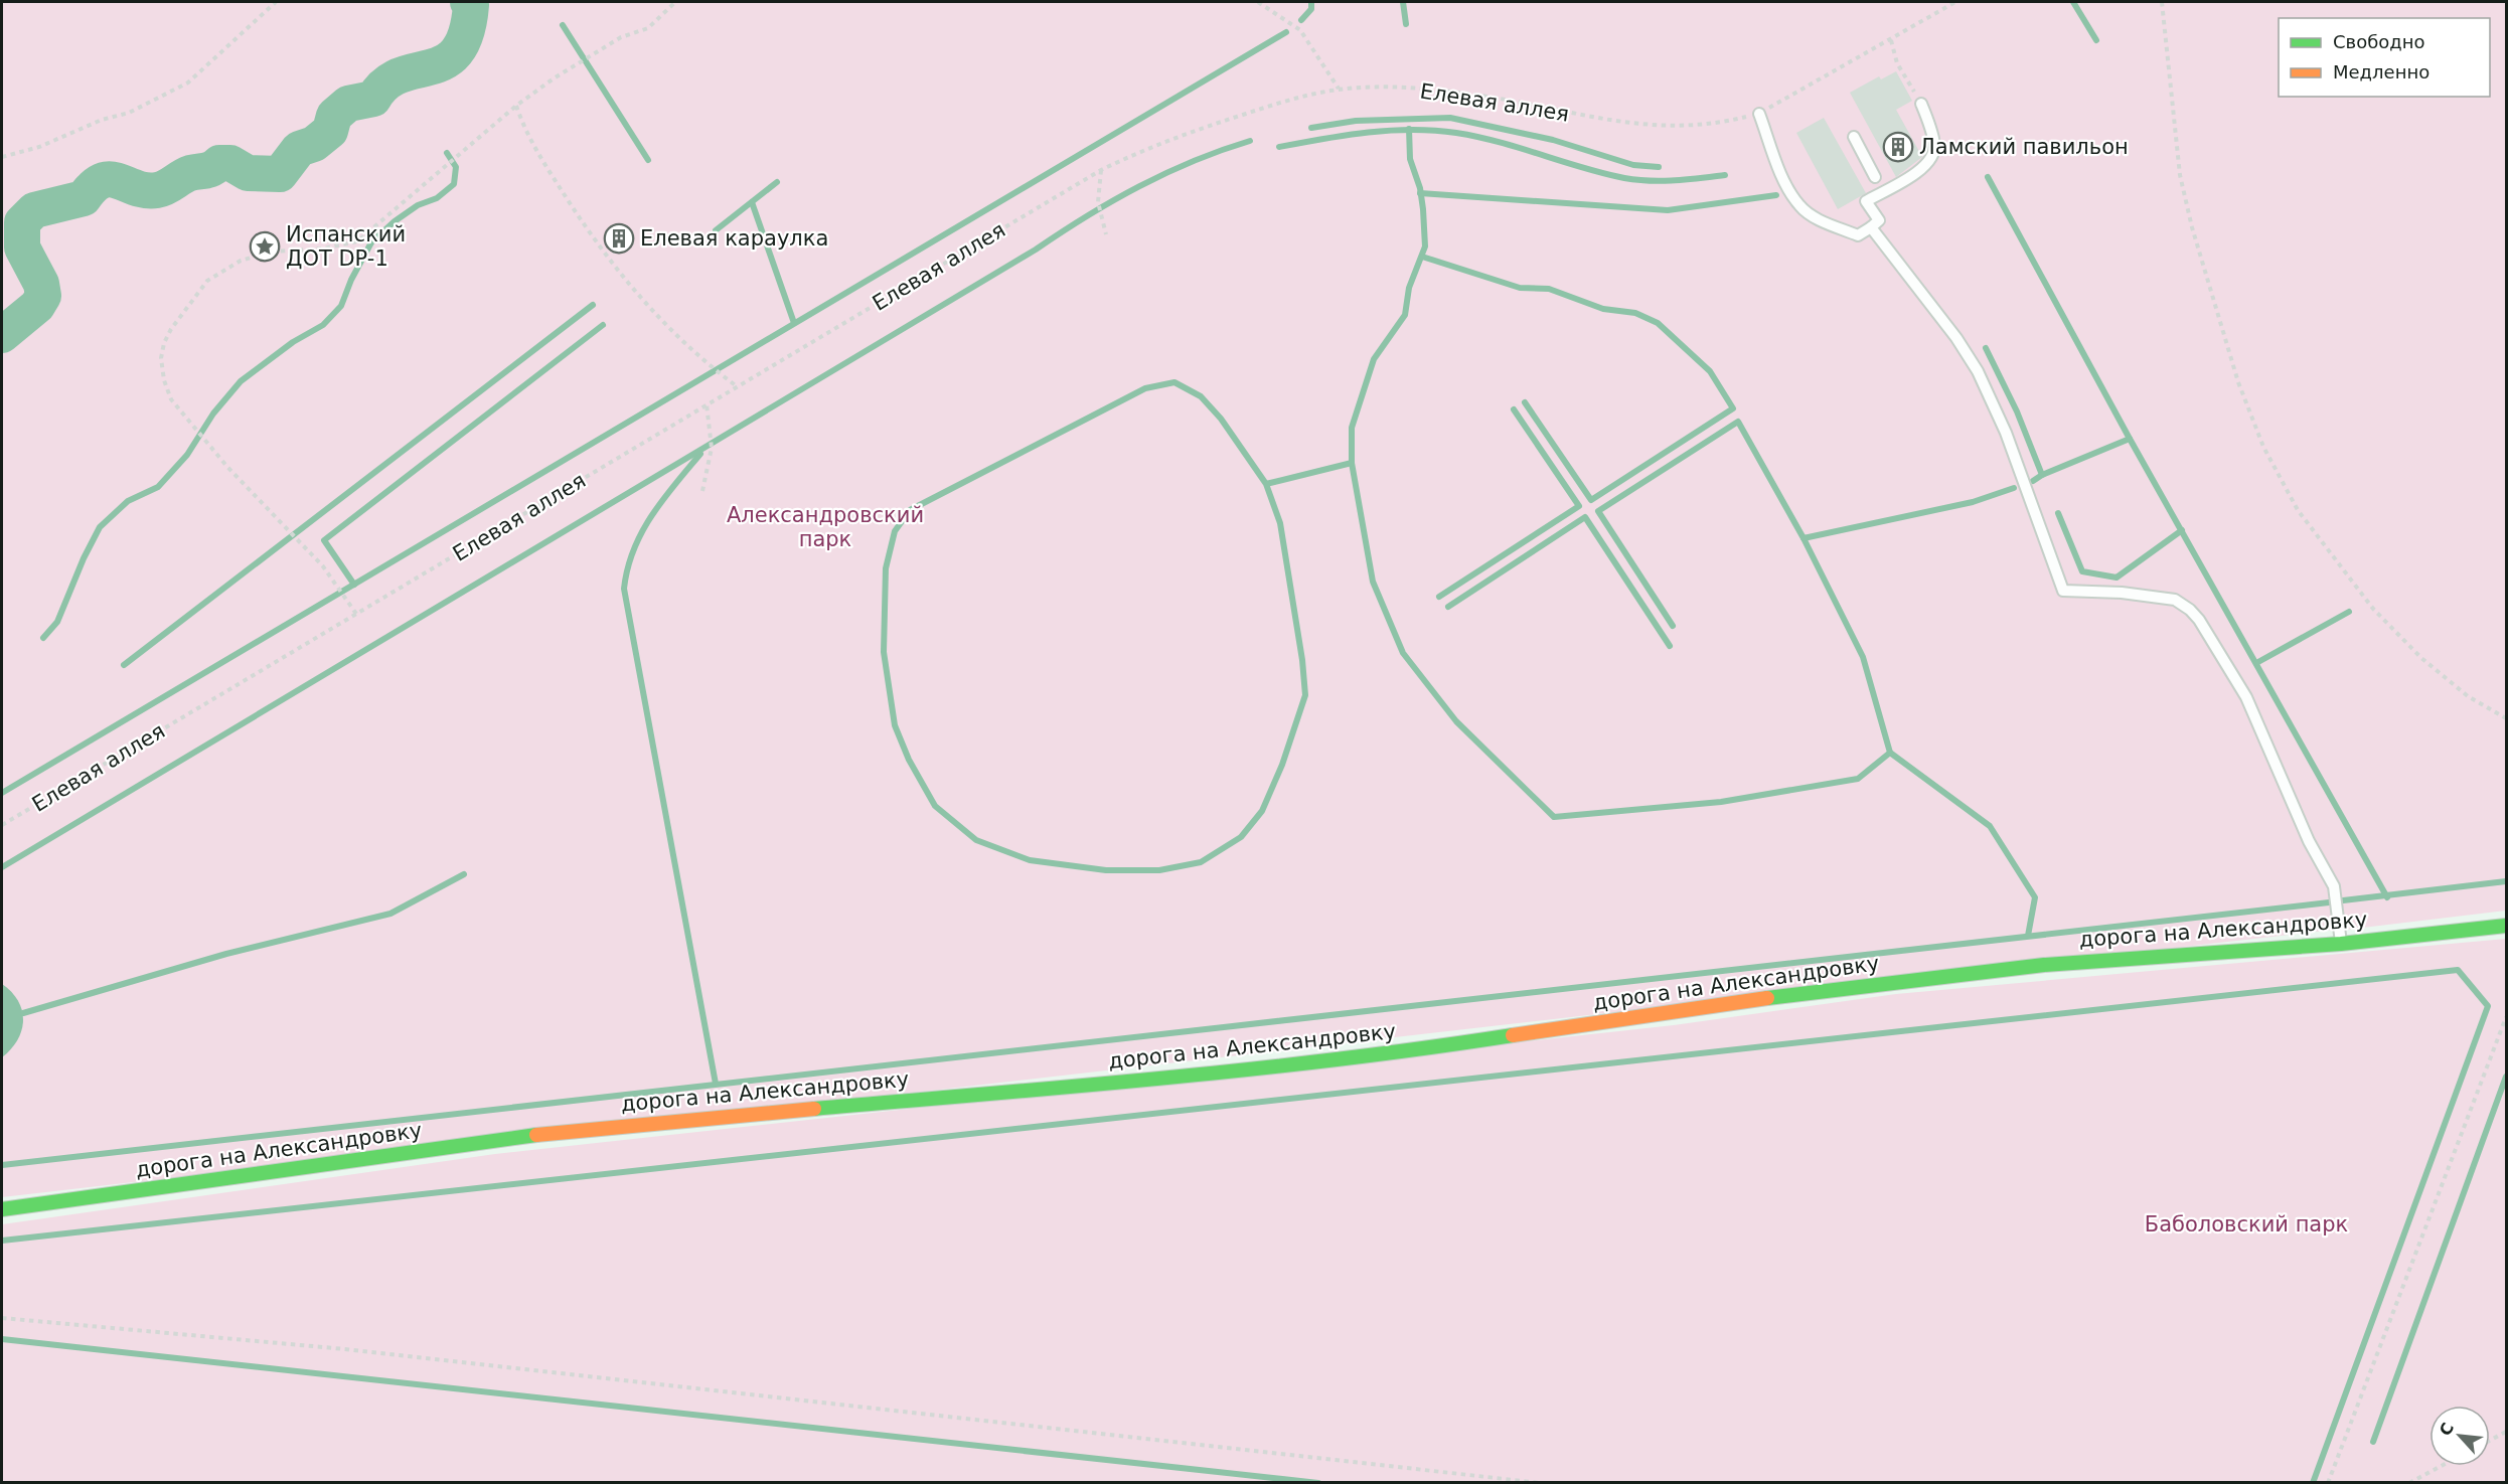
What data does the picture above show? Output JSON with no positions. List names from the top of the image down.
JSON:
{
  "streets": {
    "street": ["дорога на Александровку"],
    "path": ["Елевая аллея"]
  },
  "parks": ["Александровский парк", "Баболовский парк"],
  "places": {
    "building": ["Ламский павильон", "Елевая караулка"],
    "place": ["Испанский ДОТ DP-1"]
  },
  "legend": ["Свободно", "Медленно"],
  "north": "top left"
}
